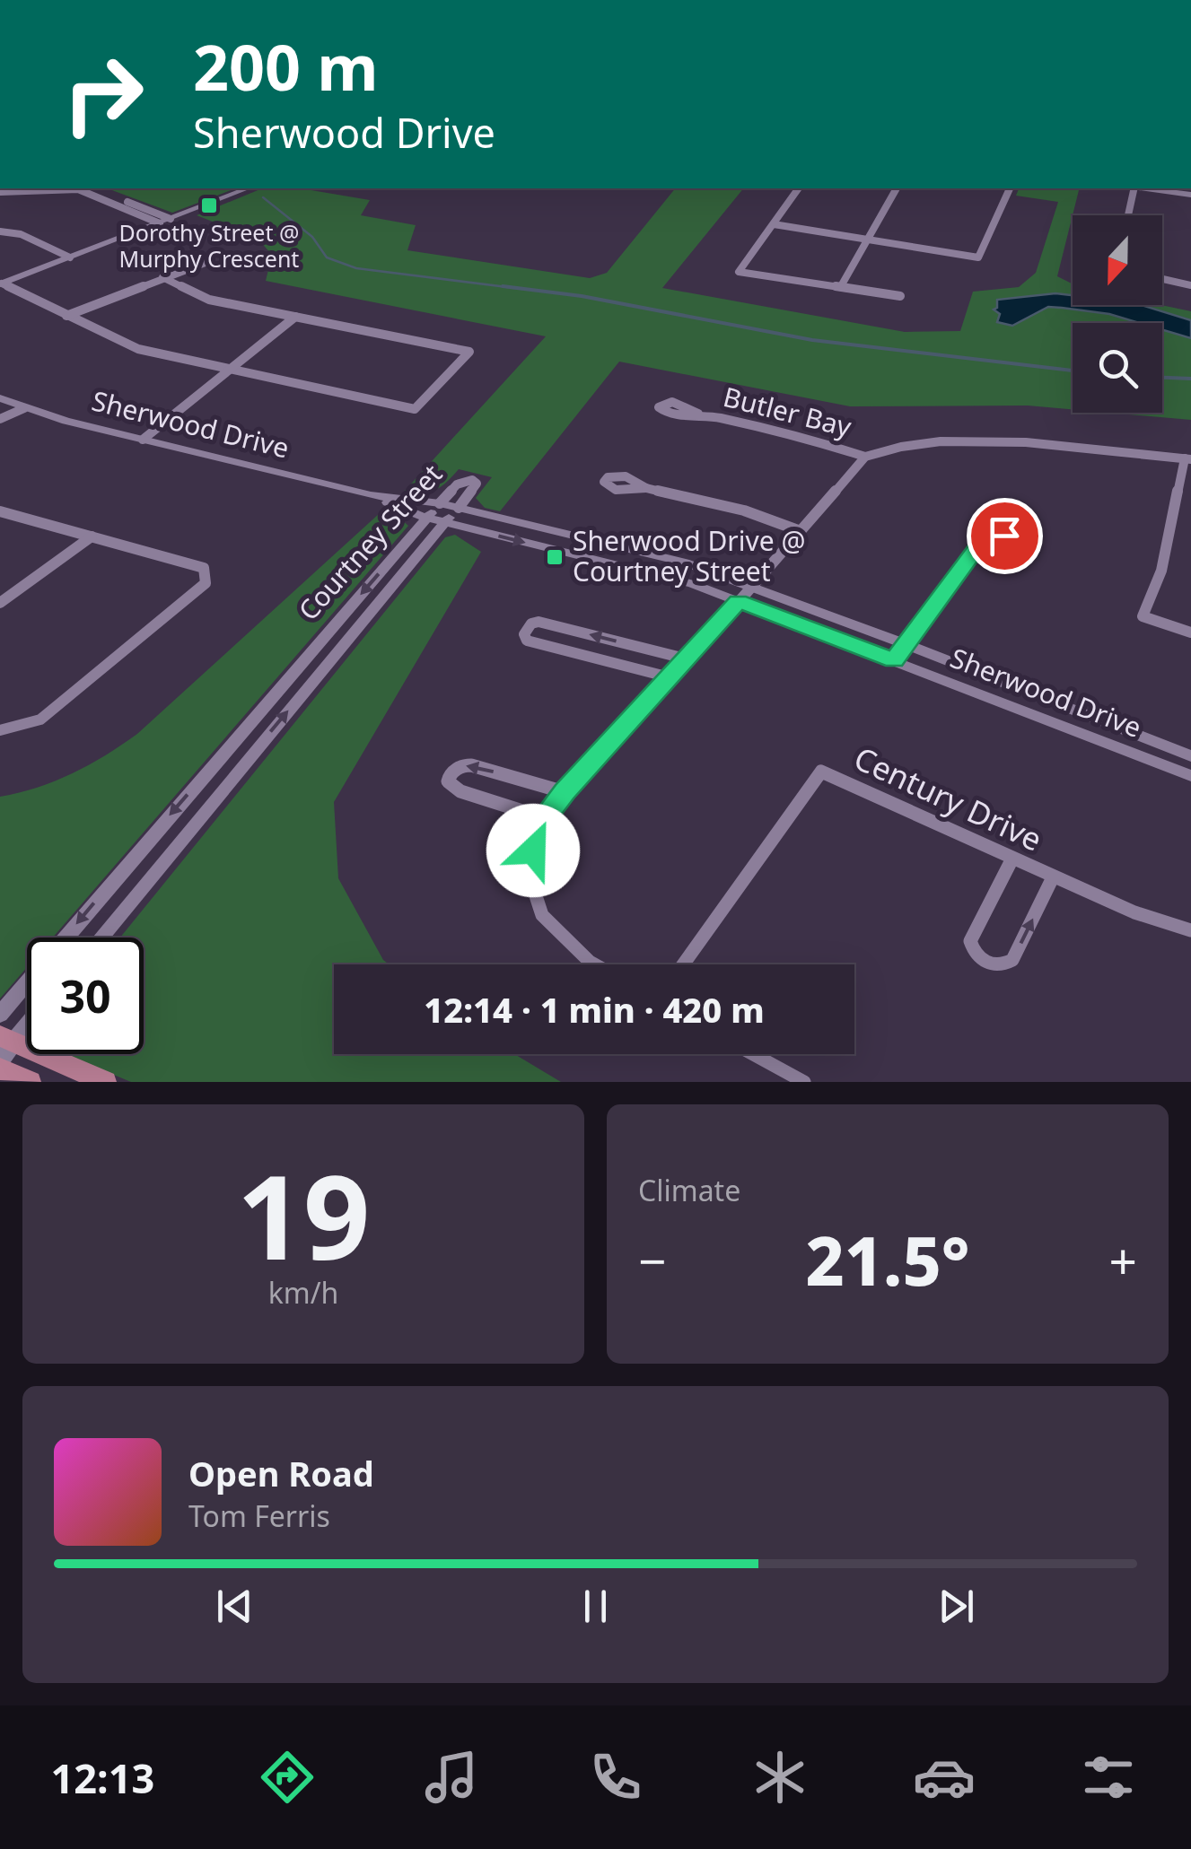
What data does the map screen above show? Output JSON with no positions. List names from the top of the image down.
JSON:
{
  "streets": {
    "street": [
      "Butler Bay",
      "Sherwood Drive",
      "Courtney Street",
      "Century Drive"
    ]
  },
  "crossings": [
    ["Sherwood Drive", "Courtney Street"]
  ],
  "places": {
    "transit": ["Dorothy Street @ Murphy Crescent", "Sherwood Drive @ Courtney Street"]
  },
  "north": "bottom",
  "page": {
    "turn": ["200 m", "Sherwood Drive"],
    "limit": "30",
    "trip": "12:14 · 1 min · 420 m",
    "tile": [
      ["19", "km/h"],
      "Climate"
    ],
    "heat": ["−", "21.5°", "+"],
    "song": ["Open Road", "Tom Ferris"],
    "tabs": "12:13"
  }
}
